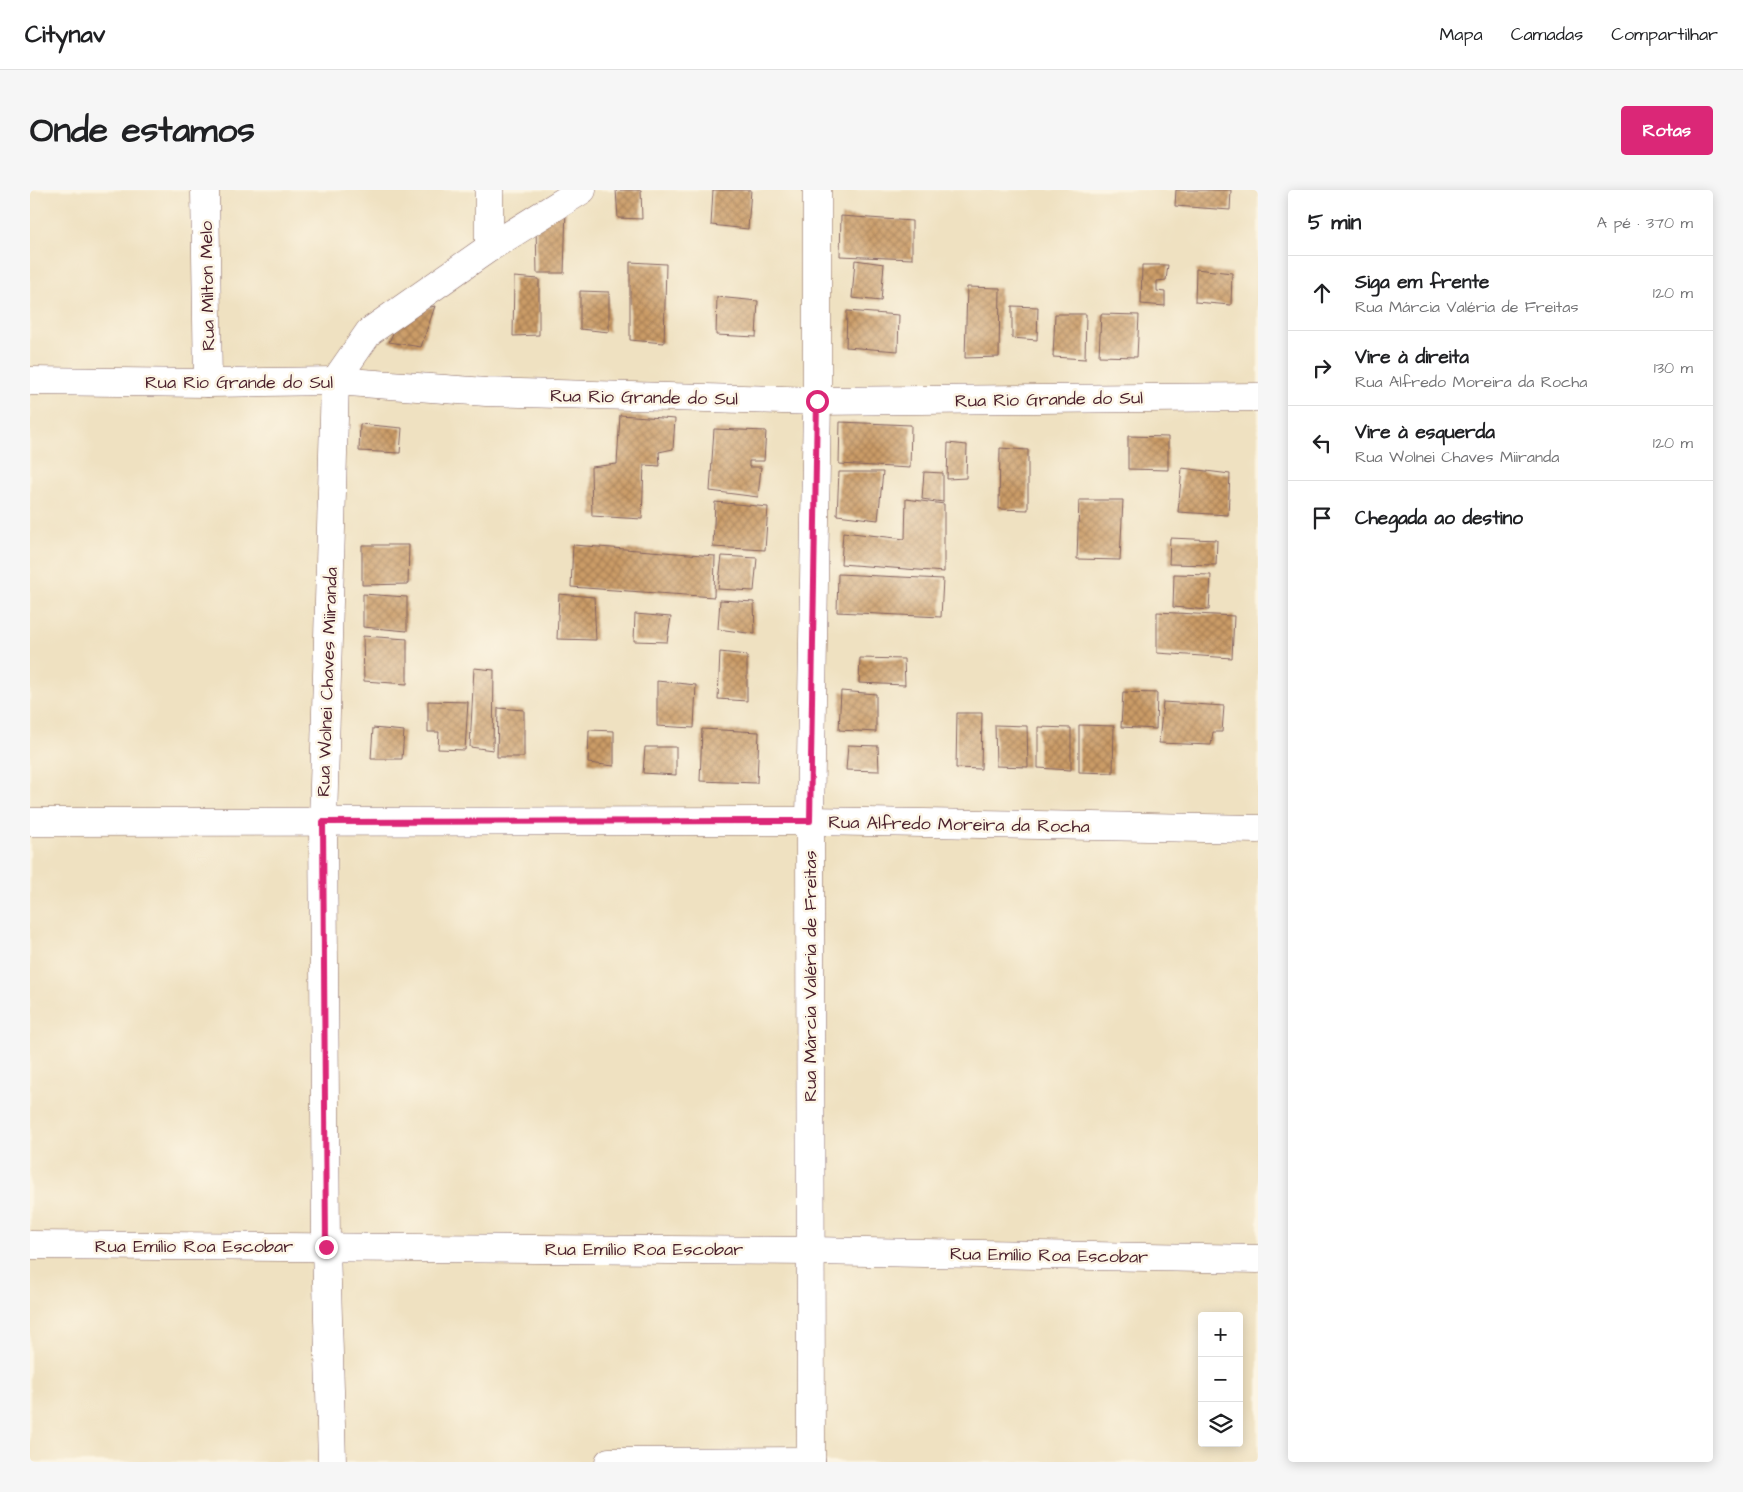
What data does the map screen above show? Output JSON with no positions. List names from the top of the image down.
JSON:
{
  "streets": {
    "street": [
      "Rua Milton Melo",
      "Rua Rio Grande do Sul",
      "Rua Wolnei Chaves Miiranda",
      "Rua Alfredo Moreira da Rocha",
      "Rua Márcia Valéria de Freitas",
      "Rua Emílio Roa Escobar"
    ]
  },
  "crossings": [
    ["Rua Milton Melo", "Rua Rio Grande do Sul"],
    ["Rua Rio Grande do Sul", "Rua Wolnei Chaves Miiranda"],
    ["Rua Rio Grande do Sul", "Rua Márcia Valéria de Freitas"],
    ["Rua Wolnei Chaves Miiranda", "Rua Alfredo Moreira da Rocha"],
    ["Rua Wolnei Chaves Miiranda", "Rua Emílio Roa Escobar"],
    ["Rua Alfredo Moreira da Rocha", "Rua Márcia Valéria de Freitas"],
    ["Rua Márcia Valéria de Freitas", "Rua Emílio Roa Escobar"]
  ],
  "page": {
    "header": "Citynav",
    "nav": ["Mapa", "Camadas", "Compartilhar"],
    "title": "Onde estamos",
    "buttons": "Rotas",
    "heading": ["5 min", "A pé · 370 m"],
    "list": [
      ["Siga em frente", "Rua Márcia Valéria de Freitas", "120 m"],
      ["Vire à direita", "Rua Alfredo Moreira da Rocha", "130 m"],
      ["Vire à esquerda", "Rua Wolnei Chaves Miiranda", "120 m"],
      "Chegada ao destino"
    ],
    "map_buttons": ["+", "−"]
  }
}
